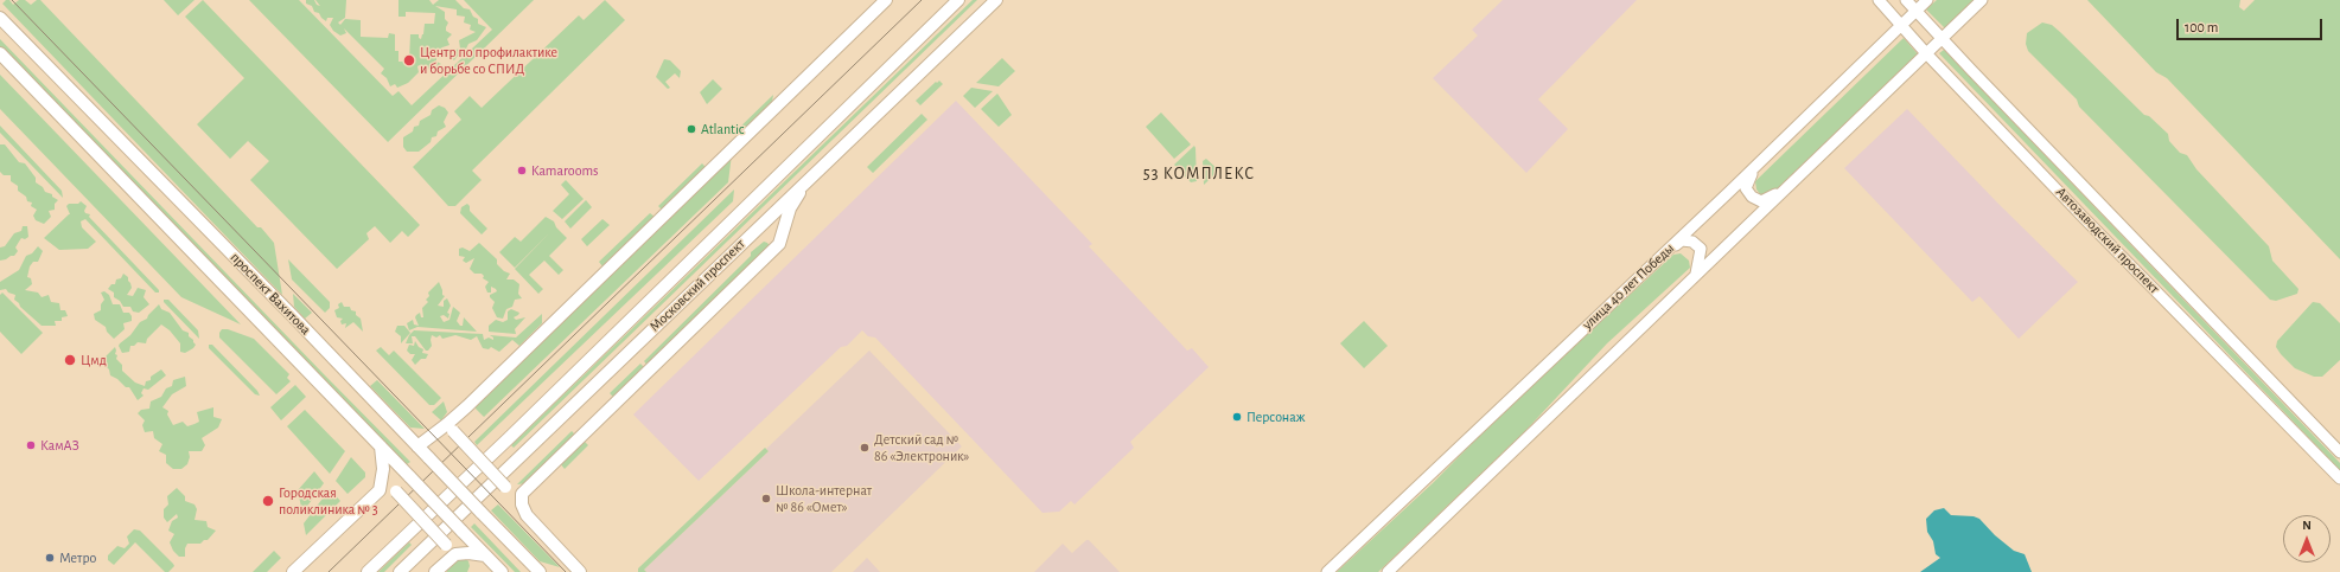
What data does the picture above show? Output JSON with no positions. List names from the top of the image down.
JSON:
{
  "streets": {
    "main road": ["Московский проспект", "проспект Вахитова"],
    "street": ["Автозаводский проспект", "улица 40 лет Победы"]
  },
  "crossings": [
    ["Автозаводский проспект", "улица 40 лет Победы"]
  ],
  "districts": ["53 КОМПЛЕКС"],
  "places": [
    "Центр по профилактике и борьбе со СПИД",
    "Atlantic",
    "Kamarooms",
    "Цмд",
    "Персонаж",
    "КамАЗ",
    "Детский сад № 86 «Электроник»",
    "Школа-интернат № 86 «Омет»",
    "Городская поликлиника № 3",
    "Метро"
  ],
  "scale_bar": "100 m",
  "north": "top"
}
